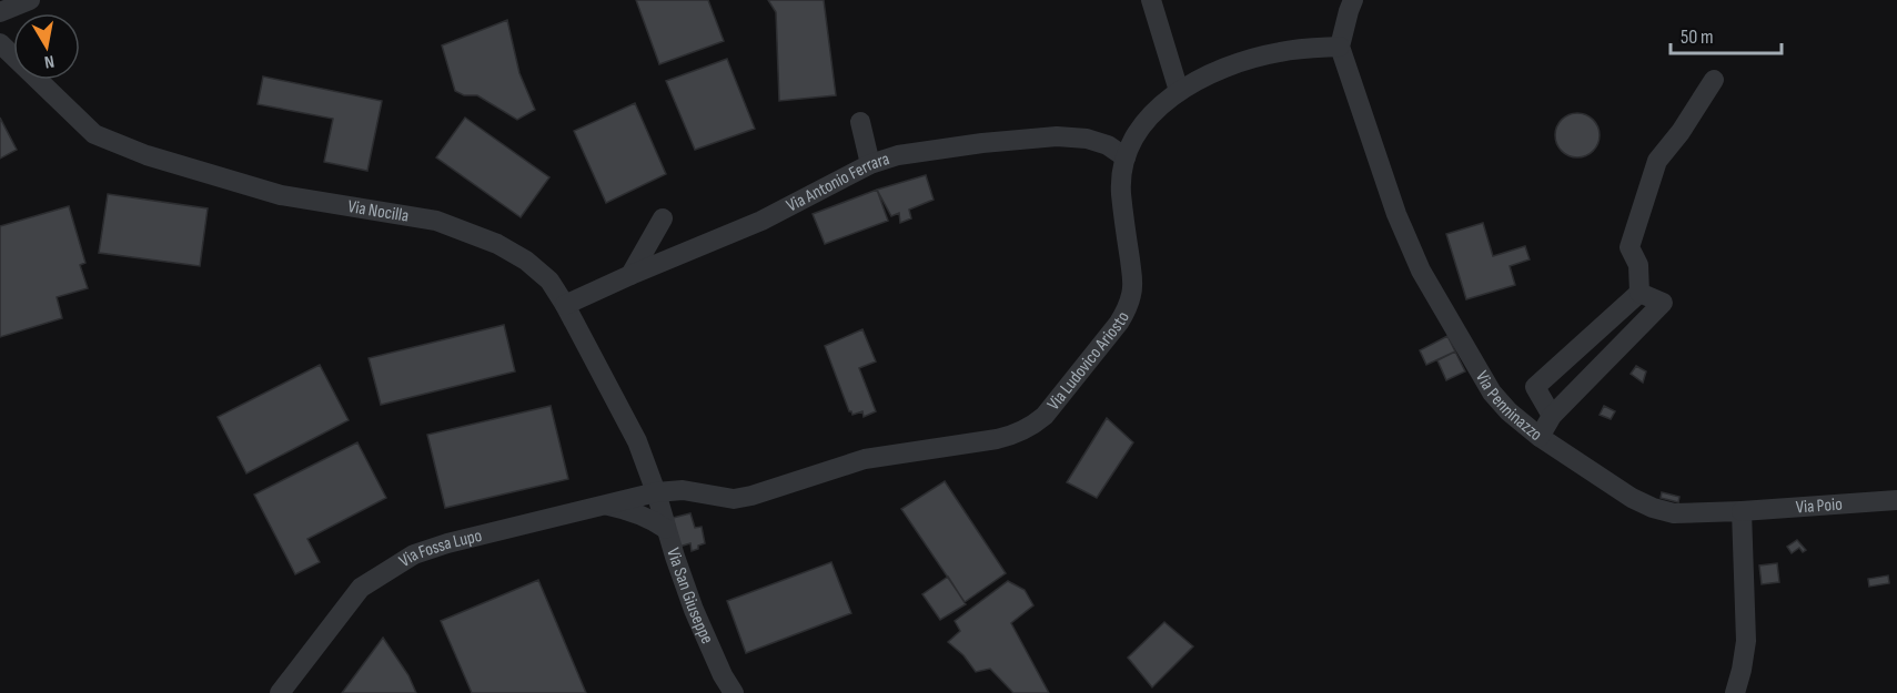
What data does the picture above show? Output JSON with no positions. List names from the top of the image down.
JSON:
{
  "streets": {
    "street": [
      "Via Antonio Ferrara",
      "Via Nocilla",
      "Via Ludovico Ariosto",
      "Via Penninazzo",
      "Via Poio",
      "Via Fossa Lupo",
      "Via San Giuseppe"
    ]
  },
  "crossings": [
    ["Via Antonio Ferrara", "Via Nocilla"],
    ["Via Antonio Ferrara", "Via Ludovico Ariosto"],
    ["Via Nocilla", "Via Ludovico Ariosto"],
    ["Via Nocilla", "Via Fossa Lupo"],
    ["Via Nocilla", "Via San Giuseppe"],
    ["Via Ludovico Ariosto", "Via Penninazzo"],
    ["Via Ludovico Ariosto", "Via Fossa Lupo"],
    ["Via Ludovico Ariosto", "Via San Giuseppe"],
    ["Via Penninazzo", "Via Poio"],
    ["Via Fossa Lupo", "Via San Giuseppe"]
  ],
  "scale_bar": "50 m",
  "north": "bottom"
}
